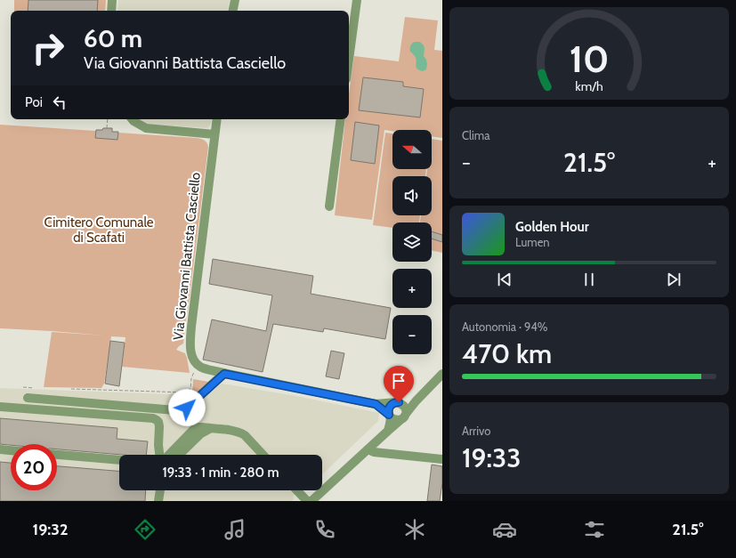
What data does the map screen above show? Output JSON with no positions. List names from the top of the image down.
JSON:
{
  "streets": {
    "street": ["Via Giovanni Battista Casciello"]
  },
  "parks": ["Cimitero Comunale di Scafati"],
  "north": "left",
  "page": {
    "turn": ["60 m", "Via Giovanni Battista Casciello"],
    "then": "Poi",
    "tile": [
      "Clima",
      ["Autonomia · 94%", "470 km"],
      ["Arrivo", "19:33"]
    ],
    "map_buttons": ["+", "−"],
    "heat": ["−", "21.5°", "+"],
    "song": ["Golden Hour", "Lumen"],
    "limit": "20",
    "trip": "19:33 · 1 min · 280 m",
    "tabs": ["19:32", "21.5°"],
    "gauge": ["10", "km/h"]
  }
}
